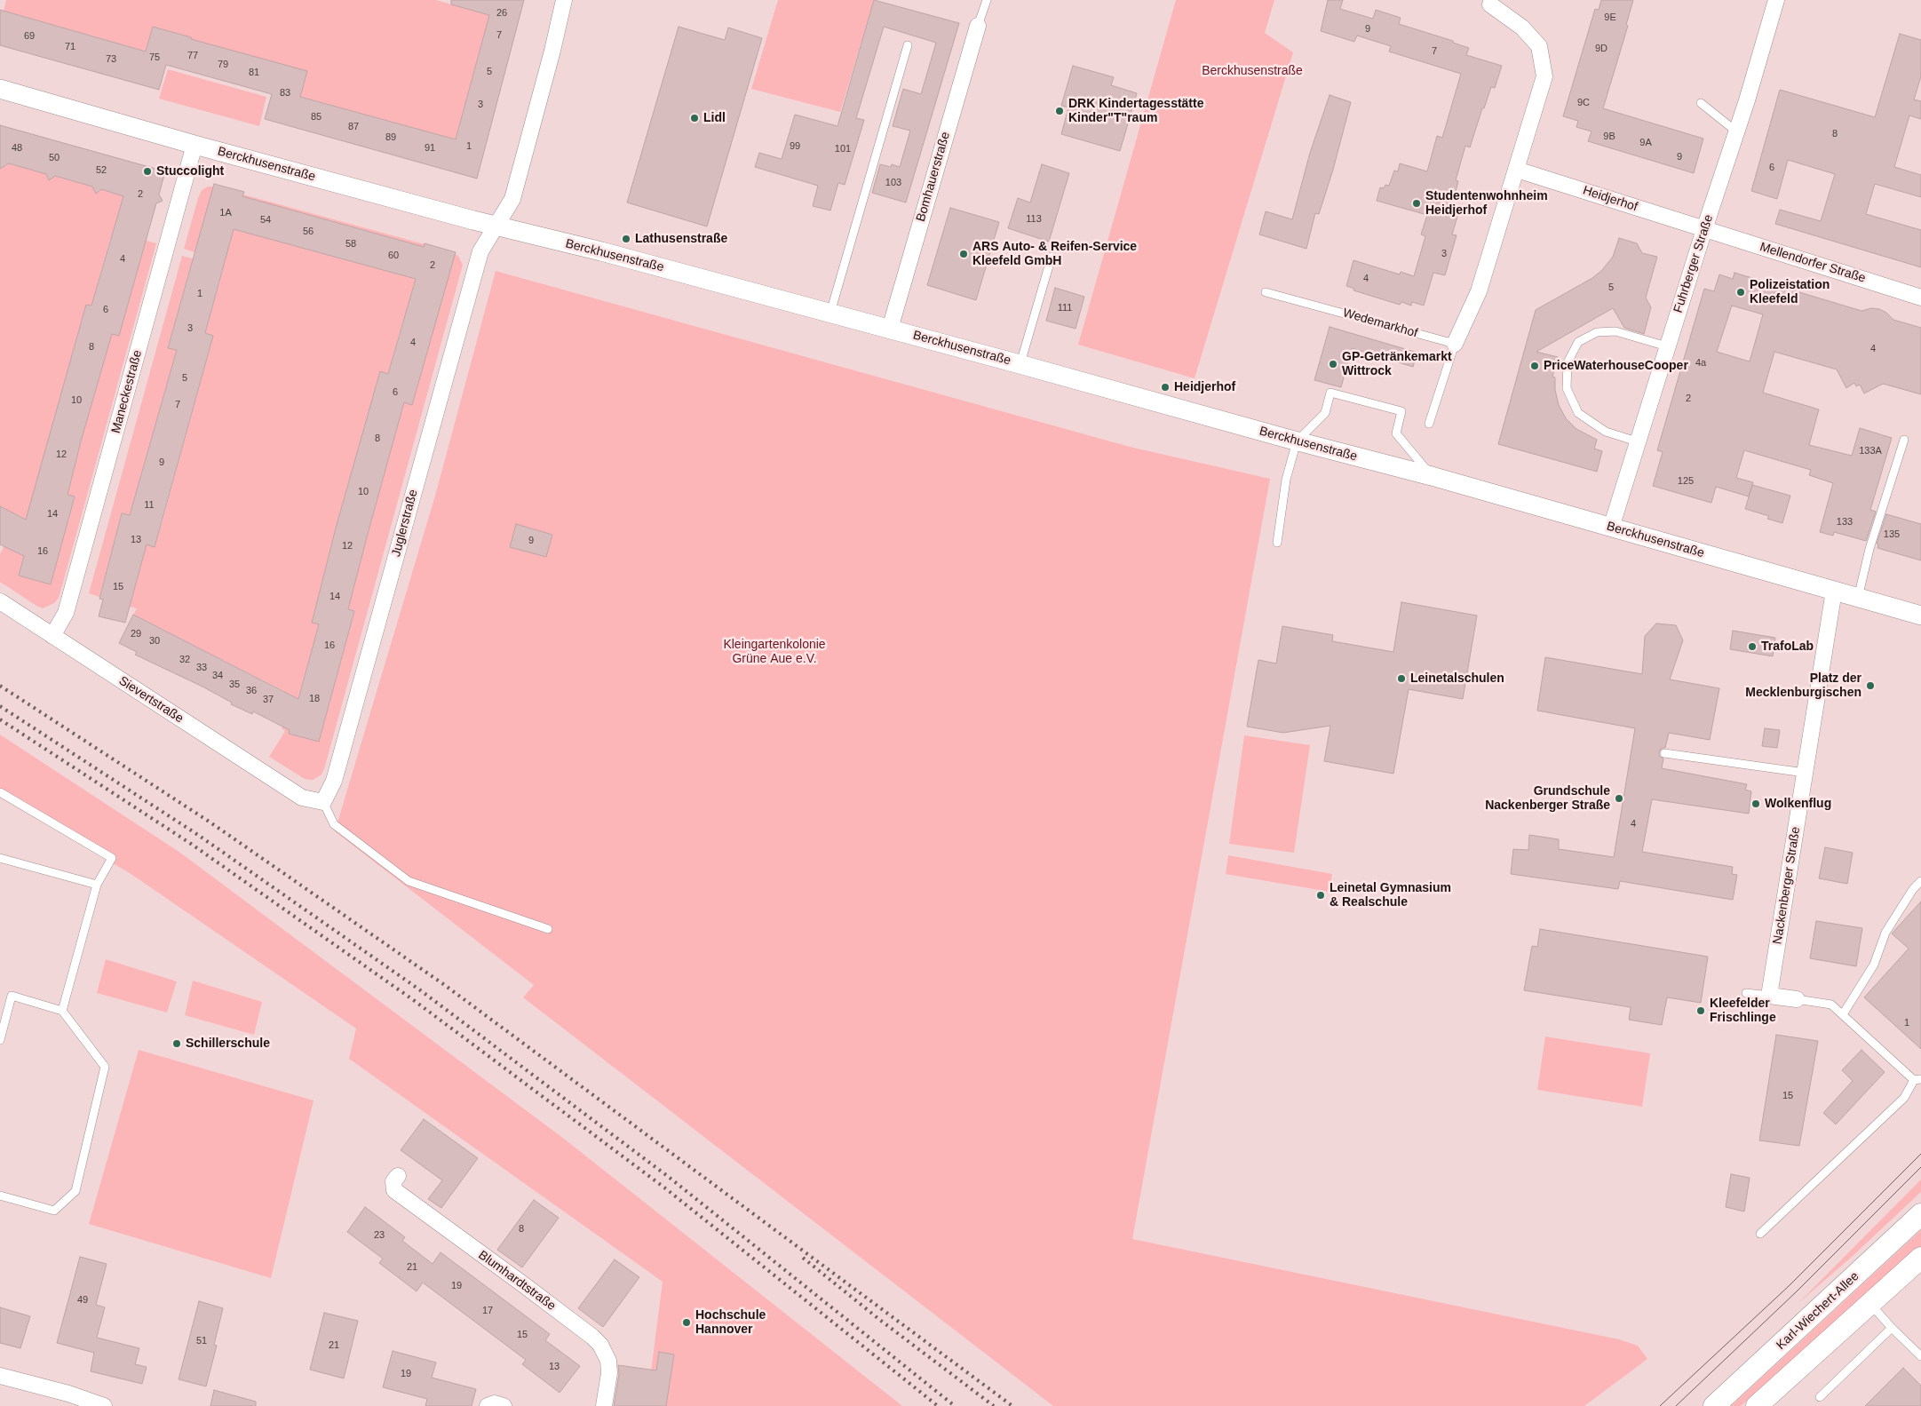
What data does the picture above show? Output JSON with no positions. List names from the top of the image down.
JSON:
{
  "streets": {
    "main road": ["Karl-Wiechert-Allee"],
    "street": [
      "Berckhusenstraße",
      "Bomhauerstraße",
      "Heidjerhof",
      "Mellendorfer Straße",
      "Fuhrberger Straße",
      "Maneckestraße",
      "Juglerstraße",
      "Sievertstraße",
      "Nackenberger Straße",
      "Blumhardtstraße"
    ],
    "lane": ["Wedemarkhof"]
  },
  "crossings": [
    ["Berckhusenstraße", "Bomhauerstraße"],
    ["Berckhusenstraße", "Fuhrberger Straße"],
    ["Berckhusenstraße", "Maneckestraße"],
    ["Berckhusenstraße", "Juglerstraße"],
    ["Berckhusenstraße", "Nackenberger Straße"],
    ["Heidjerhof", "Mellendorfer Straße"],
    ["Heidjerhof", "Fuhrberger Straße"],
    ["Mellendorfer Straße", "Fuhrberger Straße"],
    ["Maneckestraße", "Sievertstraße"],
    ["Juglerstraße", "Sievertstraße"]
  ],
  "parks": ["Berckhusenstraße", "Kleingartenkolonie Grüne Aue e.V."],
  "places": [
    "DRK Kindertagesstätte Kinder\"T\"raum",
    "Lidl",
    "Stuccolight",
    "Studentenwohnheim Heidjerhof",
    "Lathusenstraße",
    "ARS Auto- & Reifen-Service Kleefeld GmbH",
    "Polizeistation Kleefeld",
    "GP-Getränkemarkt Wittrock",
    "PriceWaterhouseCooper",
    "Heidjerhof",
    "TrafoLab",
    "Leinetalschulen",
    "Platz der Mecklenburgischen",
    "Grundschule Nackenberger Straße",
    "Wolkenflug",
    "Leinetal Gymnasium & Realschule",
    "Kleefelder Frischlinge",
    "Schillerschule",
    "Hochschule Hannover"
  ],
  "house_numbers": [
    "26",
    "9E",
    "9",
    "7",
    "69",
    "71",
    "9D",
    "7",
    "77",
    "75",
    "73",
    "79",
    "5",
    "81",
    "83",
    "9C",
    "3",
    "85",
    "87",
    "8",
    "9B",
    "89",
    "9A",
    "1",
    "99",
    "48",
    "91",
    "101",
    "9",
    "50",
    "6",
    "52",
    "103",
    "2",
    "1A",
    "113",
    "54",
    "56",
    "58",
    "3",
    "60",
    "4",
    "2",
    "4",
    "5",
    "1",
    "111",
    "6",
    "3",
    "4",
    "8",
    "4",
    "4a",
    "5",
    "6",
    "2",
    "10",
    "7",
    "8",
    "133A",
    "12",
    "9",
    "125",
    "10",
    "11",
    "14",
    "133",
    "135",
    "13",
    "9",
    "12",
    "16",
    "15",
    "14",
    "29",
    "30",
    "16",
    "32",
    "33",
    "34",
    "35",
    "36",
    "18",
    "37",
    "4",
    "1",
    "15",
    "8",
    "23",
    "21",
    "19",
    "49",
    "17",
    "15",
    "51",
    "21",
    "13",
    "19"
  ]
}
